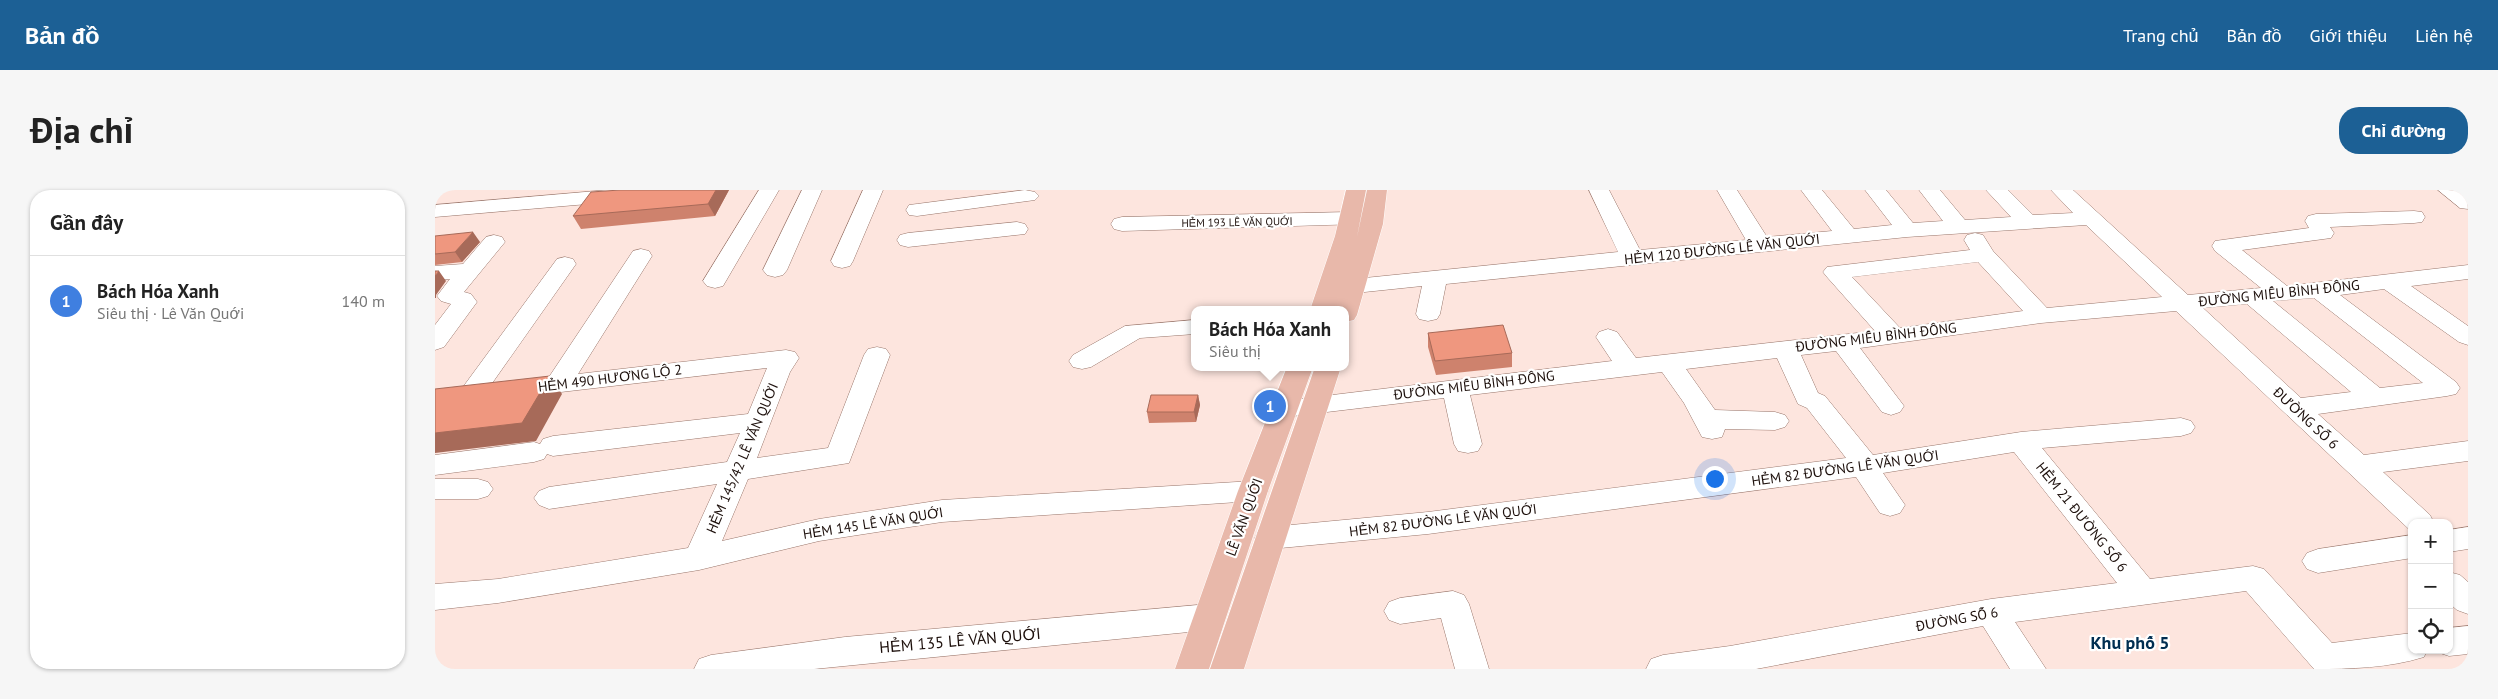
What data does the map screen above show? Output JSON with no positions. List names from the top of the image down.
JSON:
{
  "streets": {
    "main road": ["LÊ VĂN QUỚI"],
    "street": [
      "HẺM 193 LÊ VĂN QUỚI",
      "HẺM 120 ĐƯỜNG LÊ VĂN QUỚI",
      "ĐƯỜNG MIẾU BÌNH ĐÔNG",
      "HẺM 490 HƯƠNG LỘ 2",
      "ĐƯỜNG SỐ 6",
      "HẺM 145/42 LÊ VĂN QUỚI",
      "HẺM 82 ĐƯỜNG LÊ VĂN QUỚI",
      "HẺM 21 ĐƯỜNG SỐ 6",
      "HẺM 145 LÊ VĂN QUỚI",
      "HẺM 135 LÊ VĂN QUỚI"
    ]
  },
  "crossings": [
    ["HẺM 120 ĐƯỜNG LÊ VĂN QUỚI", "ĐƯỜNG SỐ 6"],
    ["ĐƯỜNG MIẾU BÌNH ĐÔNG", "ĐƯỜNG SỐ 6"],
    ["ĐƯỜNG MIẾU BÌNH ĐÔNG", "LÊ VĂN QUỚI"],
    ["HẺM 490 HƯƠNG LỘ 2", "HẺM 145/42 LÊ VĂN QUỚI"],
    ["ĐƯỜNG SỐ 6", "HẺM 21 ĐƯỜNG SỐ 6"],
    ["HẺM 145/42 LÊ VĂN QUỚI", "HẺM 145 LÊ VĂN QUỚI"],
    ["HẺM 82 ĐƯỜNG LÊ VĂN QUỚI", "HẺM 21 ĐƯỜNG SỐ 6"],
    ["LÊ VĂN QUỚI", "HẺM 145 LÊ VĂN QUỚI"],
    ["LÊ VĂN QUỚI", "HẺM 135 LÊ VĂN QUỚI"]
  ],
  "districts": ["Khu phố 5"],
  "page": {
    "header": "Bản đồ",
    "nav": [
      "Trang chủ",
      "Bản đồ",
      "Giới thiệu",
      "Liên hệ"
    ],
    "title": "Địa chỉ",
    "buttons": "Chỉ đường",
    "heading": "Gần đây",
    "list": [
      {
        "mark": "1",
        "name": "Bách Hóa Xanh",
        "note": "Siêu thị · Lê Văn Quới",
        "value": "140 m"
      }
    ],
    "popup": ["Bách Hóa Xanh", "Siêu thị"],
    "pins": "1",
    "map_buttons": ["+", "−"]
  }
}
